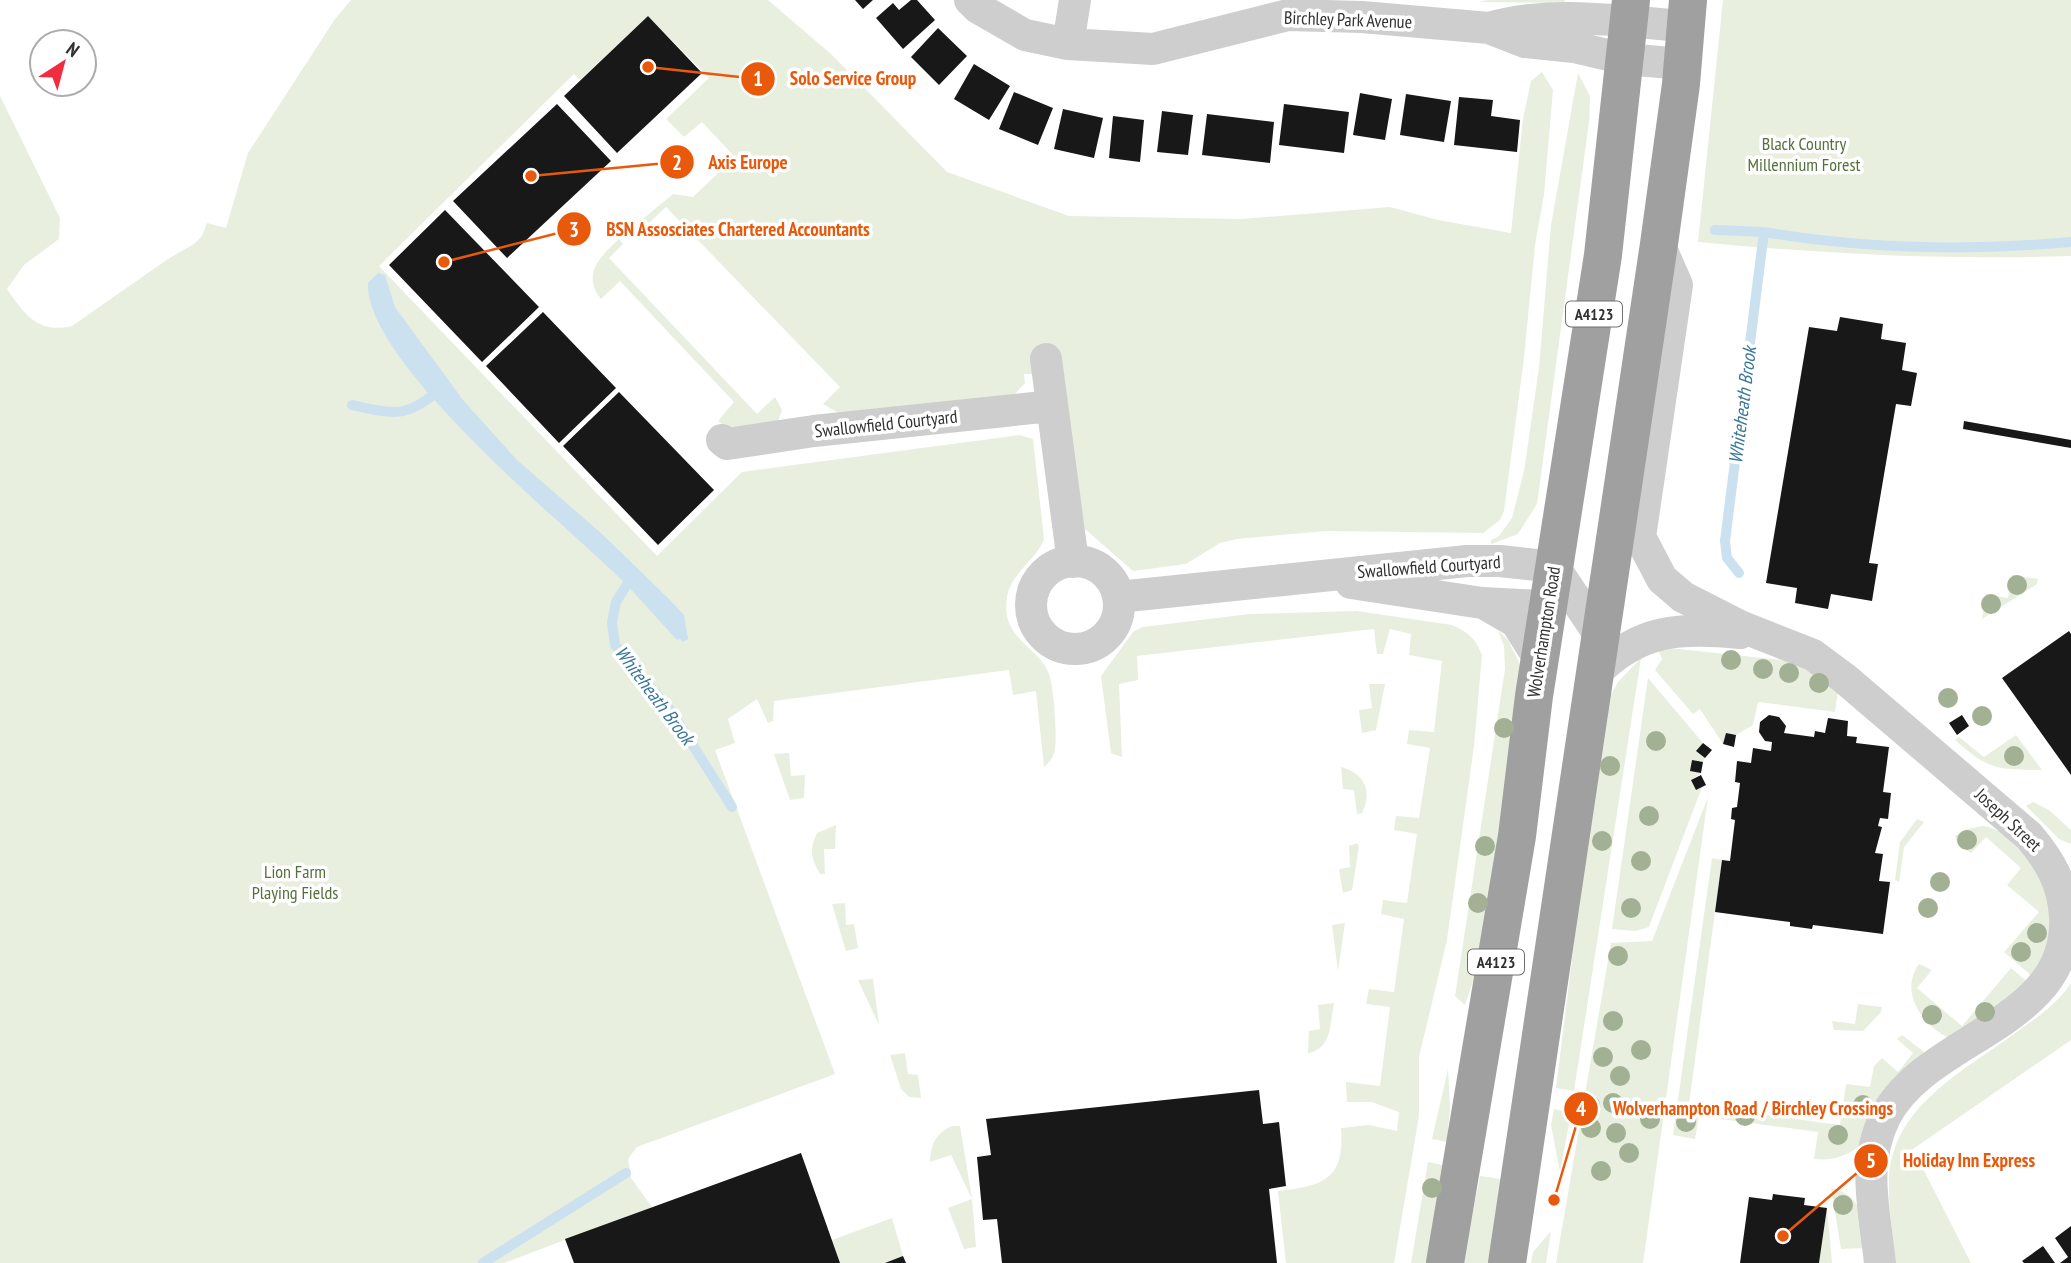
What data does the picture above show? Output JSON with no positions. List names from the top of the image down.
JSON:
{
  "streets": {
    "highway": ["A4123", "Wolverhampton Road"],
    "street": ["Birchley Park Avenue", "Swallowfield Courtyard", "Joseph Street"]
  },
  "crossings": [
    ["Birchley Park Avenue", "A4123"],
    ["Birchley Park Avenue", "Wolverhampton Road"],
    ["Swallowfield Courtyard", "Wolverhampton Road"]
  ],
  "water": ["Whiteheath Brook"],
  "parks": ["Black Country Millennium Forest", "Lion Farm Playing Fields"],
  "places": [
    "Solo Service Group",
    "Axis Europe",
    "BSN Assosciates Chartered Accountants",
    "Wolverhampton Road / Birchley Crossings",
    "Holiday Inn Express"
  ],
  "north": "top right"
}
